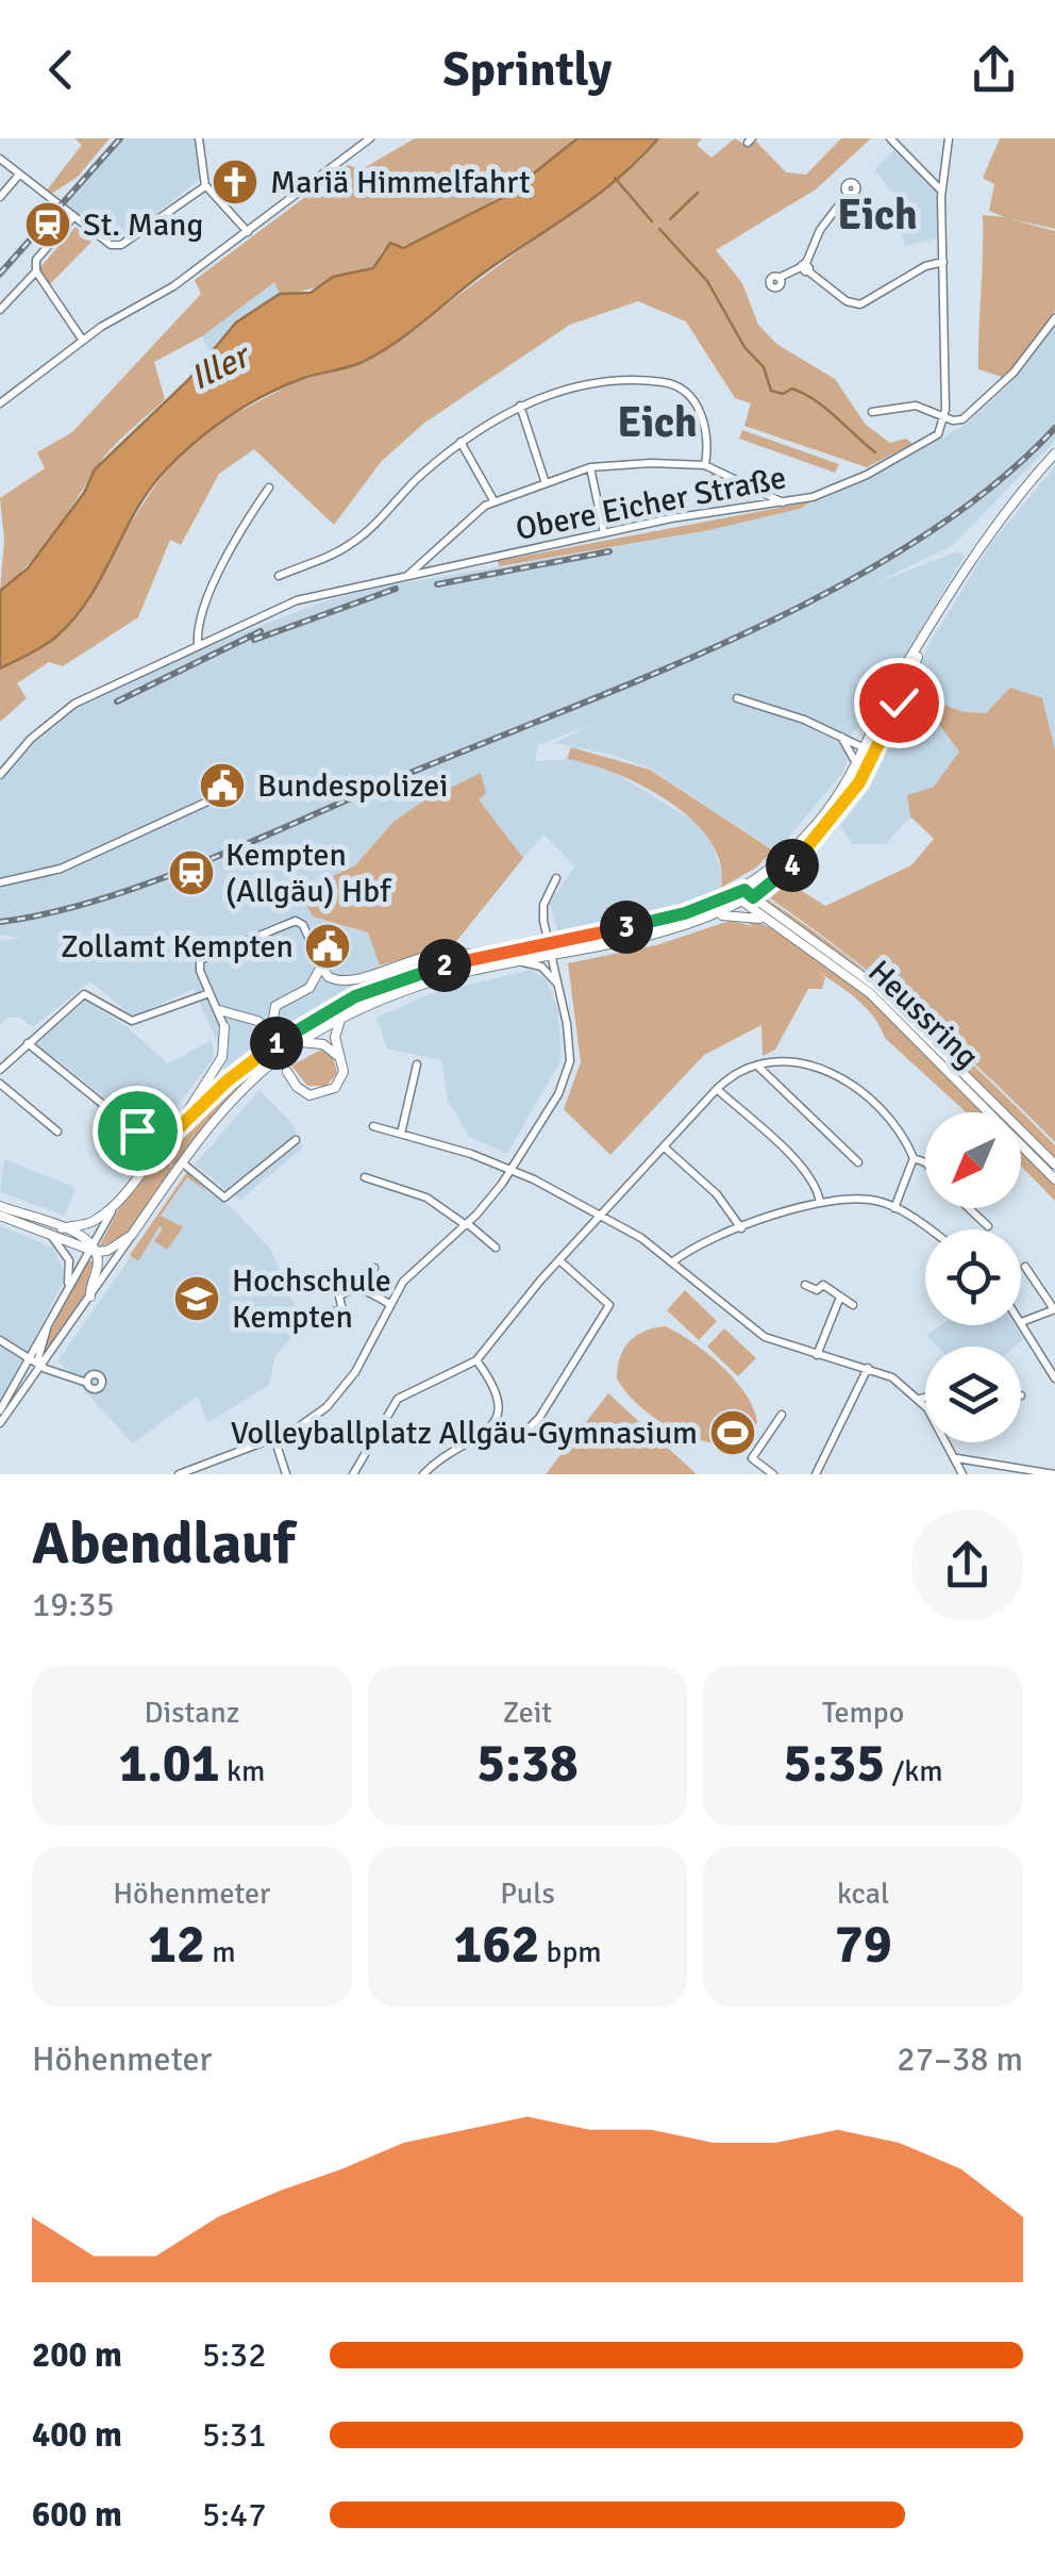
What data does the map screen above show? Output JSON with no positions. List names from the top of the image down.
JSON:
{
  "streets": {
    "main road": ["Heussring"],
    "street": ["Obere Eicher Straße"]
  },
  "districts": ["Eich", "Eich"],
  "water": ["Iller"],
  "places": {
    "church": ["Mariä Himmelfahrt"],
    "station": ["St. Mang", "Kempten (Allgäu) Hbf"],
    "public building": ["Bundespolizei", "Zollamt Kempten"],
    "school or university": ["Hochschule Kempten"],
    "sports": ["Volleyballplatz Allgäu-Gymnasium"]
  },
  "north": "bottom left",
  "page": {
    "header": "Sprintly",
    "pins": [
      "4",
      "3",
      "2",
      "1"
    ],
    "heading": ["Abendlauf", "19:35"],
    "stats": [
      ["Distanz", "1.01 km"],
      ["Zeit", "5:38"],
      ["Tempo", "5:35 /km"],
      ["Höhenmeter", "12 m"],
      ["Puls", "162 bpm"],
      ["kcal", "79"]
    ],
    "chart": ["Höhenmeter", "27–38 m"],
    "list": [
      {
        "name": "200 m",
        "note": "5:32"
      },
      {
        "name": "400 m",
        "note": "5:31"
      },
      {
        "name": "600 m",
        "note": "5:47"
      }
    ]
  }
}
